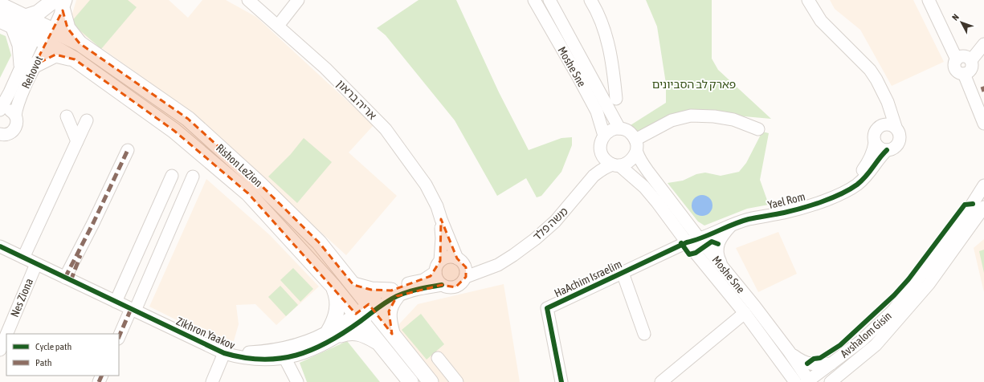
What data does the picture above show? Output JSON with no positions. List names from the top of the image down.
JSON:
{
  "streets": {
    "main road": ["Rishon LeZion"],
    "street": [
      "Moshe Sne",
      "Rehovot",
      "אריה בראון",
      "Yael Rom",
      "משה פלד",
      "HaAchim Israelim",
      "Nes Ziona",
      "Zikhron Yaakov",
      "Avshalom Gisin"
    ]
  },
  "crossings": [
    ["Moshe Sne", "Yael Rom"],
    ["Moshe Sne", "משה פלד"],
    ["Moshe Sne", "HaAchim Israelim"],
    ["Moshe Sne", "Avshalom Gisin"],
    ["Rehovot", "Rishon LeZion"],
    ["אריה בראון", "משה פלד"],
    ["אריה בראון", "Zikhron Yaakov"],
    ["Rishon LeZion", "Zikhron Yaakov"],
    ["Yael Rom", "HaAchim Israelim"],
    ["משה פלד", "Zikhron Yaakov"],
    ["Nes Ziona", "Zikhron Yaakov"]
  ],
  "parks": ["פארק לב הסביונים"],
  "legend": ["Cycle path", "Path"],
  "north": "top left"
}
